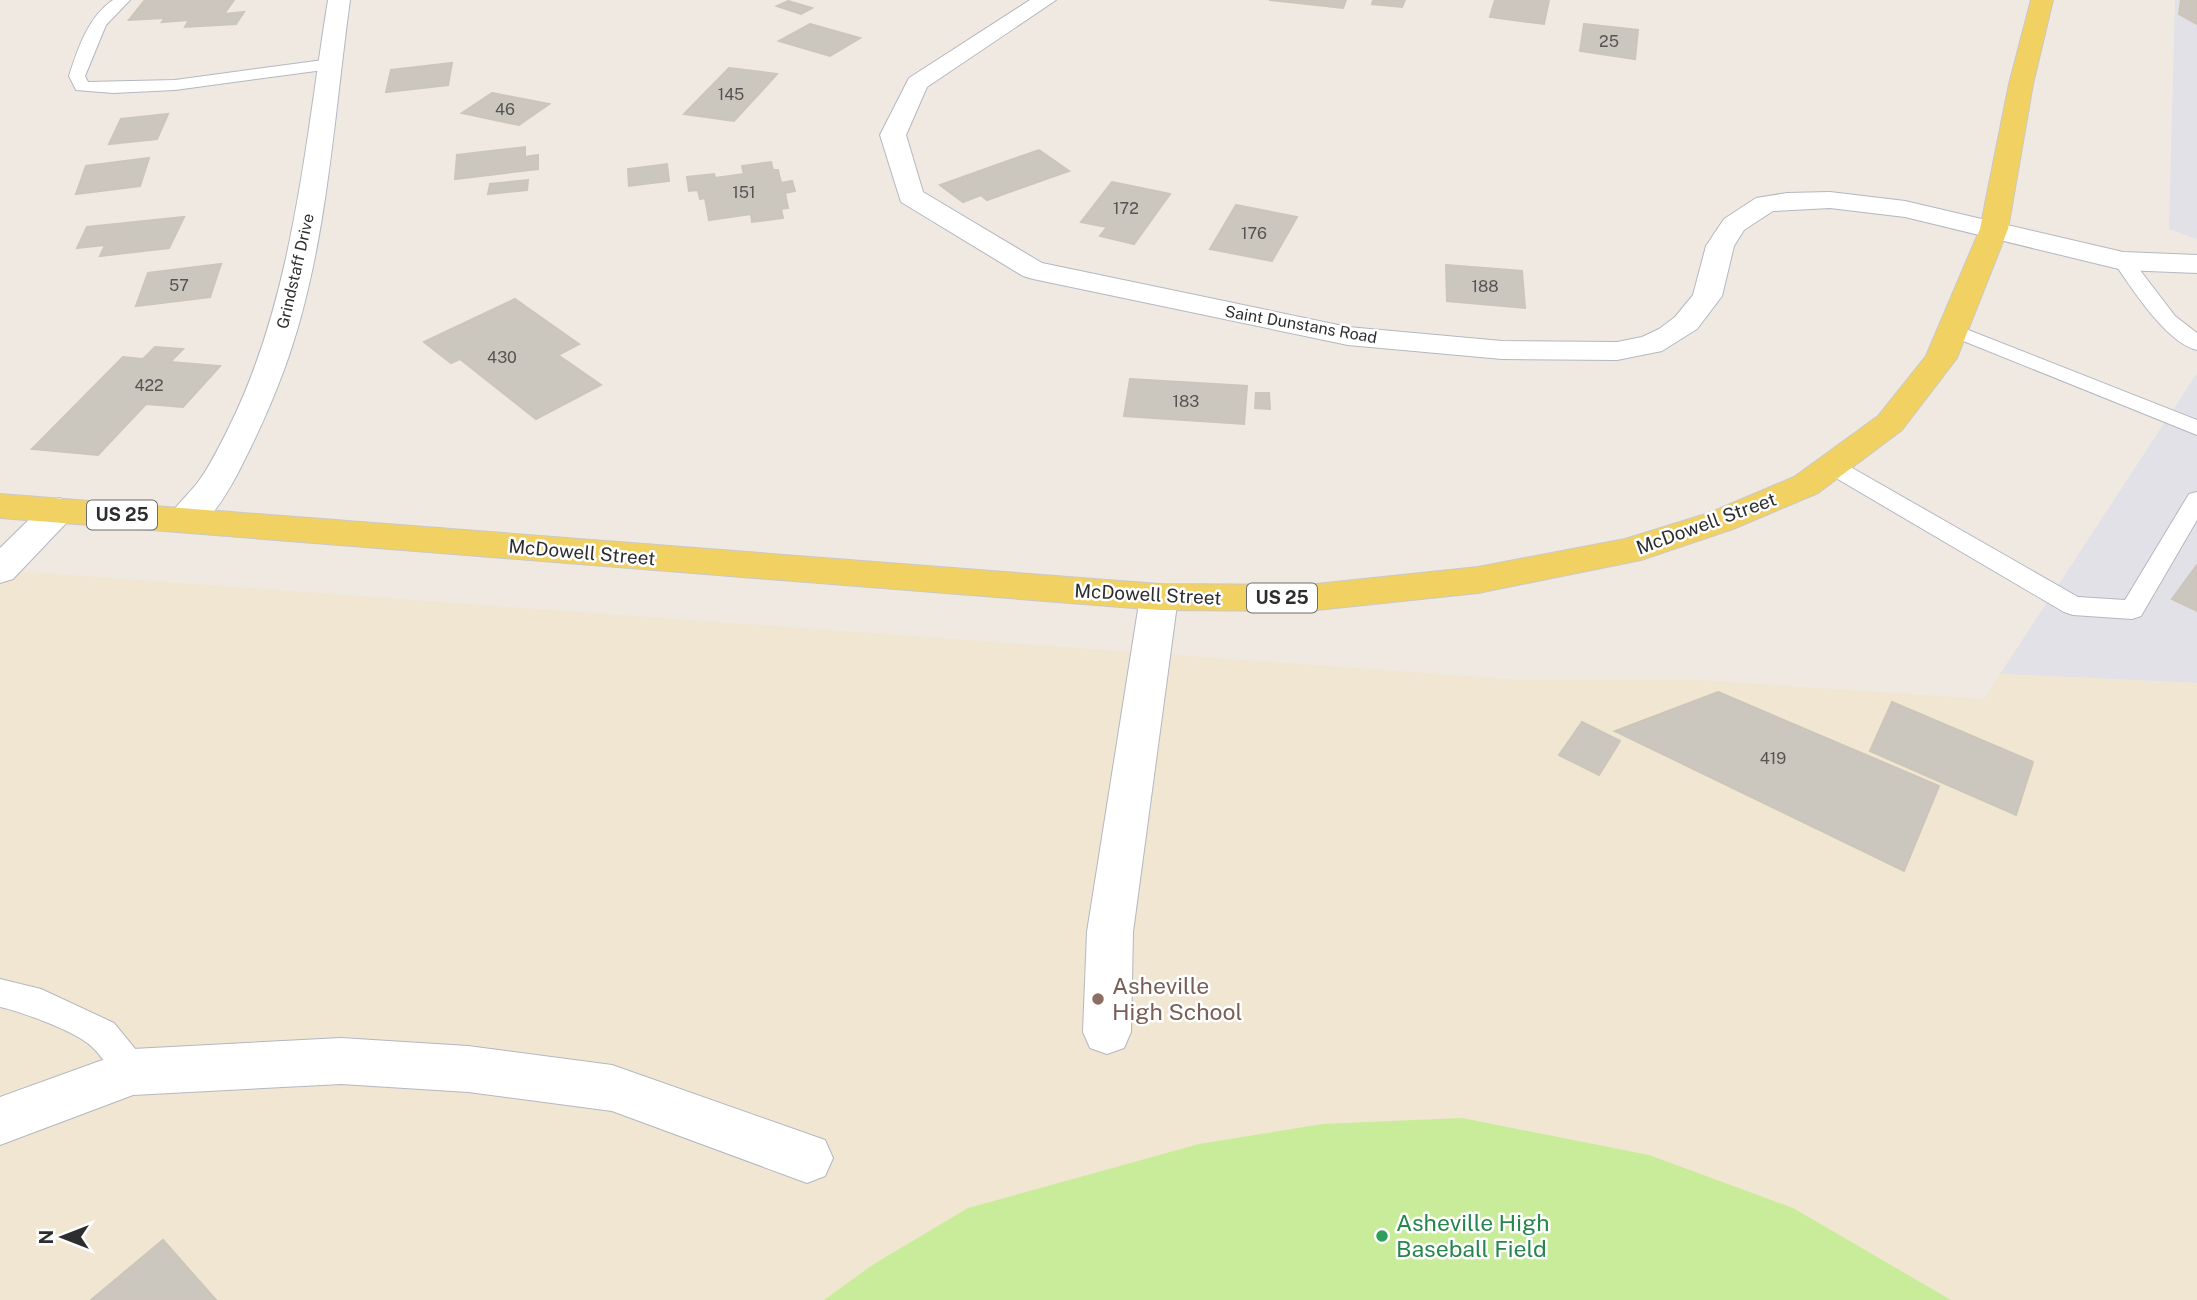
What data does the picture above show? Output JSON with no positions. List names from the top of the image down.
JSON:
{
  "streets": {
    "main road": ["US 25", "McDowell Street"],
    "street": ["Grindstaff Drive", "Saint Dunstans Road"]
  },
  "crossings": [
    ["Grindstaff Drive", "McDowell Street"],
    ["Saint Dunstans Road", "McDowell Street"]
  ],
  "places": ["Asheville High School", "Asheville High Baseball Field"],
  "house_numbers": [
    "25",
    "145",
    "46",
    "151",
    "172",
    "176",
    "57",
    "188",
    "430",
    "422",
    "183",
    "419"
  ],
  "north": "left"
}
